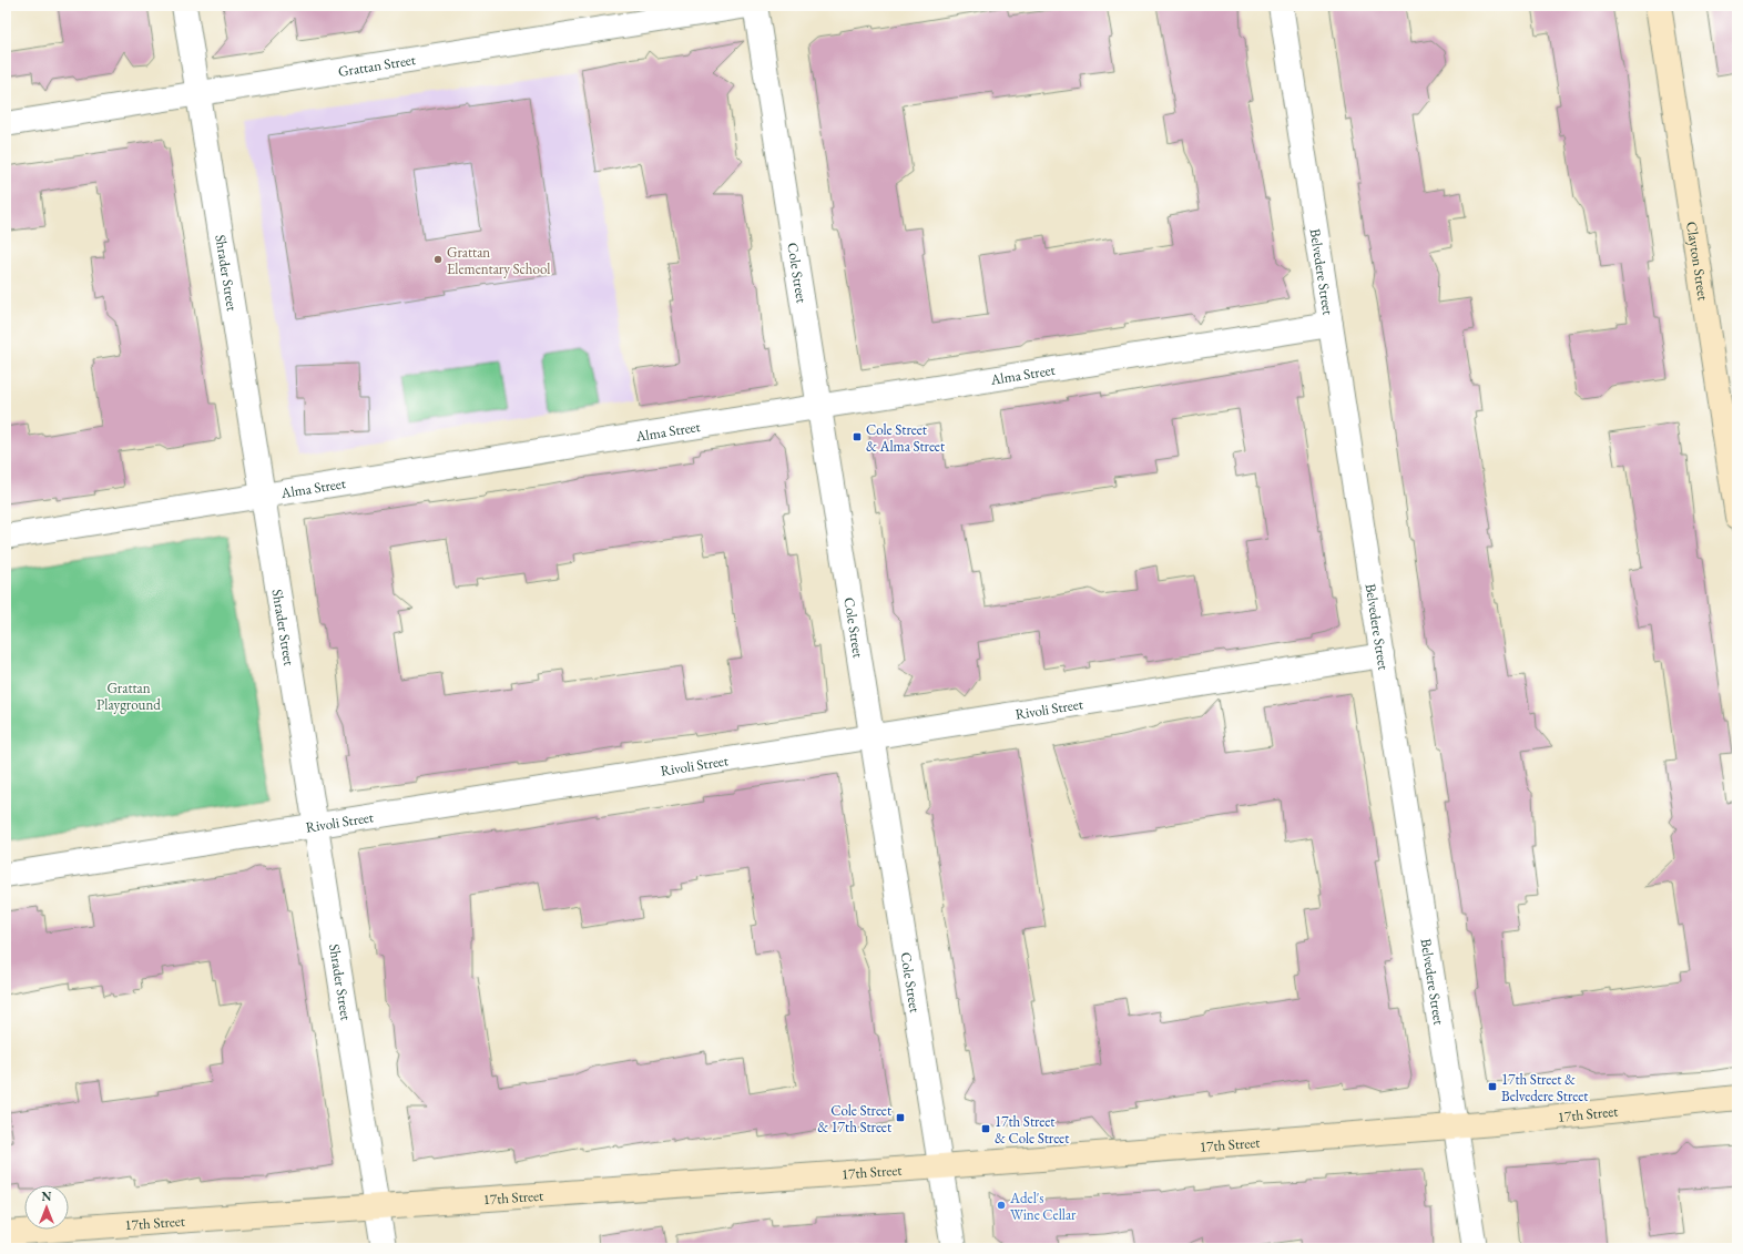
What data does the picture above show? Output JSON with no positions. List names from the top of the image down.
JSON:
{
  "streets": {
    "main road": ["Clayton Street", "17th Street"],
    "street": [
      "Grattan Street",
      "Belvedere Street",
      "Shrader Street",
      "Cole Street",
      "Alma Street",
      "Rivoli Street"
    ]
  },
  "crossings": [
    ["Grattan Street", "Shrader Street"],
    ["Belvedere Street", "Alma Street"],
    ["Belvedere Street", "Rivoli Street"],
    ["Belvedere Street", "17th Street"],
    ["Shrader Street", "Alma Street"],
    ["Shrader Street", "Rivoli Street"],
    ["Shrader Street", "17th Street"],
    ["Cole Street", "Alma Street"],
    ["Cole Street", "Rivoli Street"],
    ["Cole Street", "17th Street"]
  ],
  "parks": ["Grattan Playground"],
  "places": {
    "other": ["Grattan Elementary School", "Adel's Wine Cellar"],
    "transit": [
      "Cole Street & Alma Street",
      "17th Street & Belvedere Street",
      "Cole Street & 17th Street",
      "17th Street & Cole Street"
    ]
  },
  "north": "top"
}
